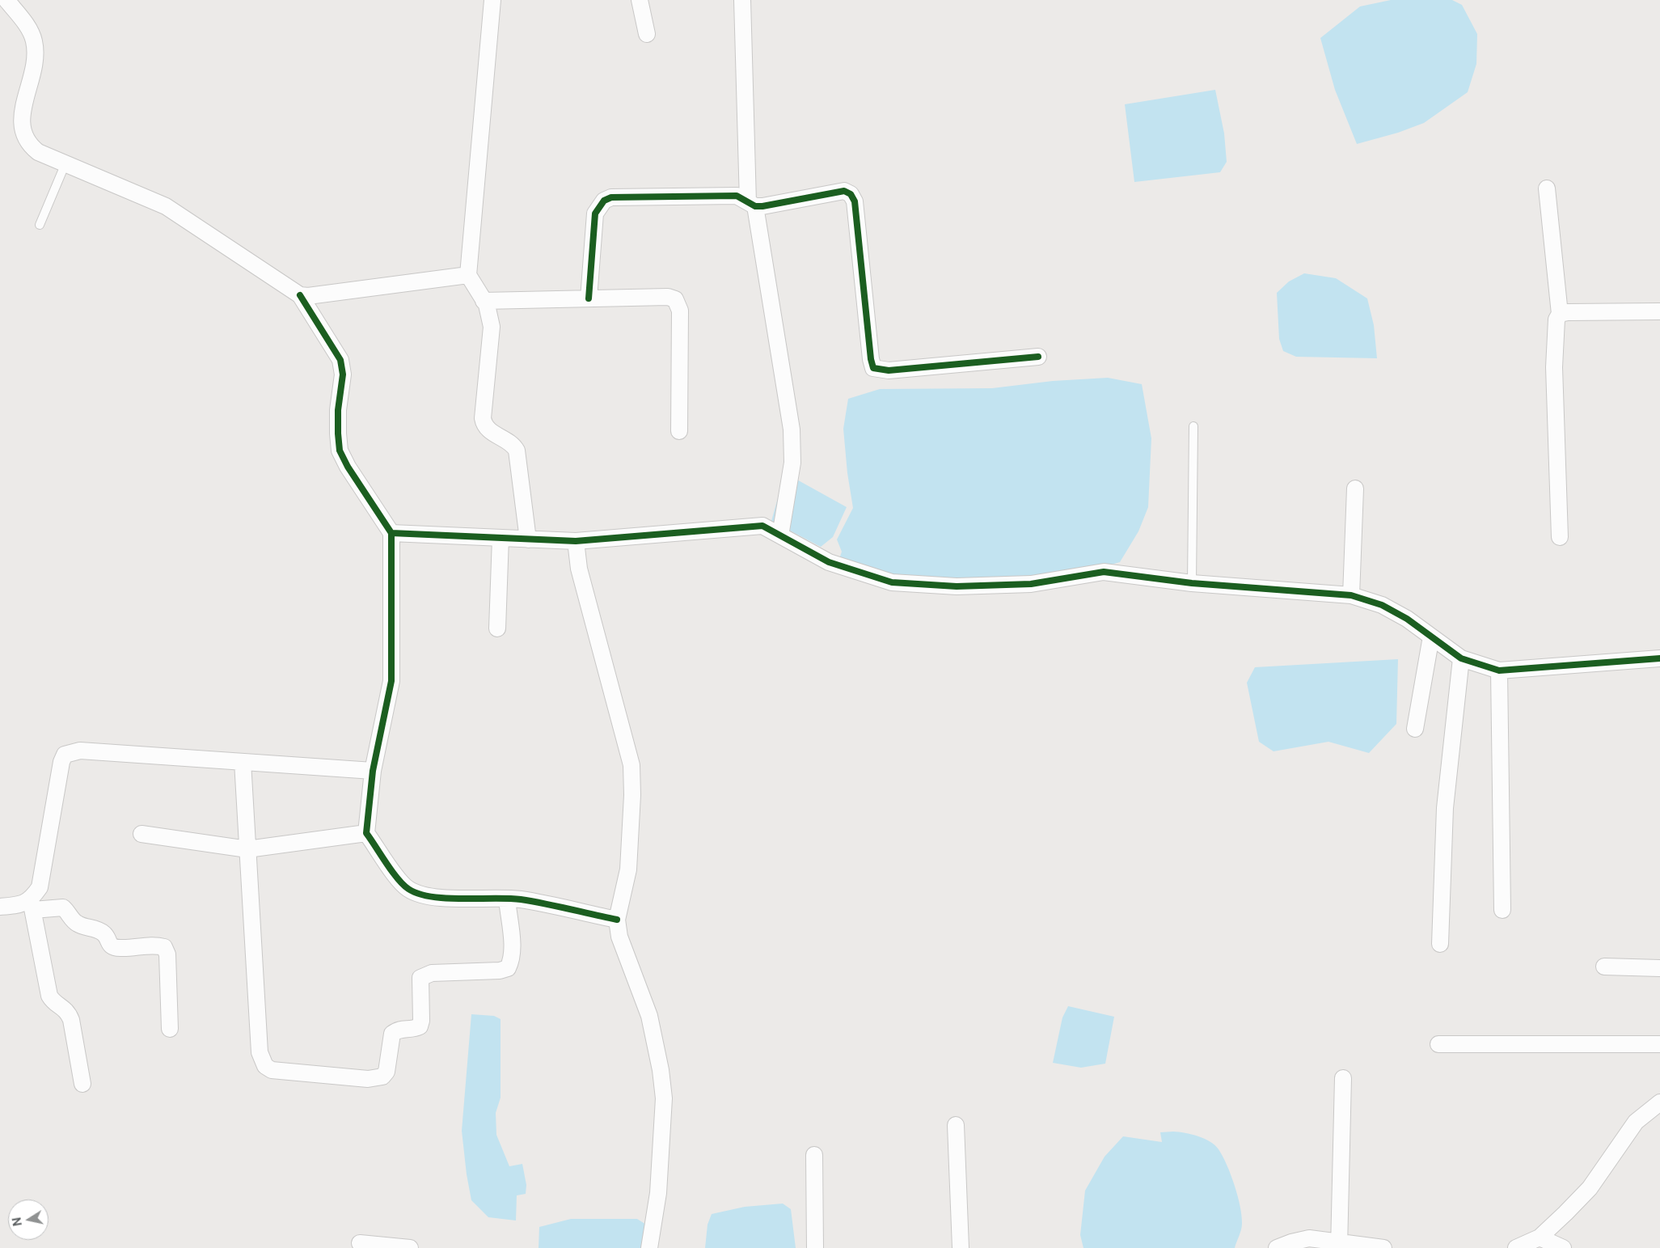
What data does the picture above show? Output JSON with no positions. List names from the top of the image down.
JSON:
{
  "north": "left"
}
